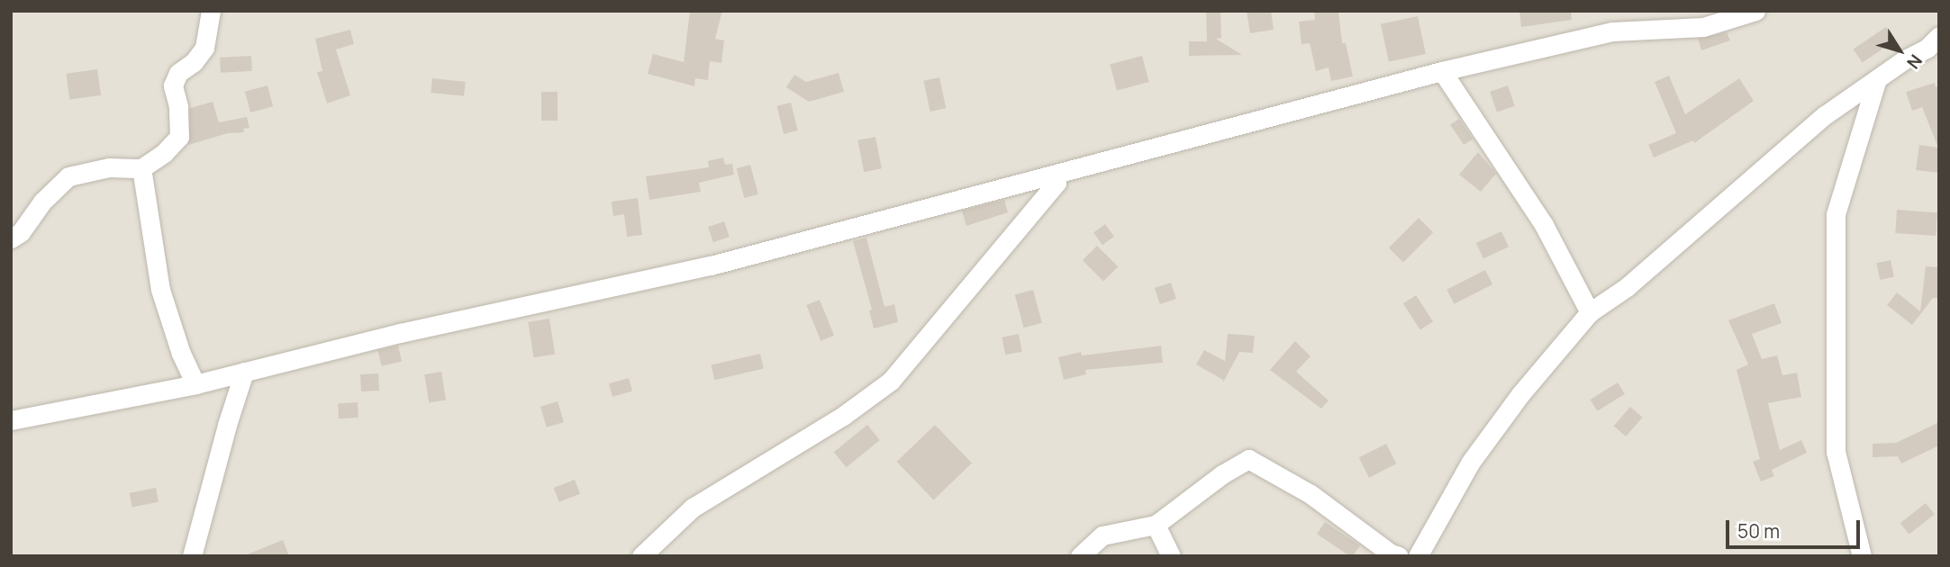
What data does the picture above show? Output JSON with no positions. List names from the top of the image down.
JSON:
{
  "scale_bar": "50 m",
  "north": "bottom right"
}
